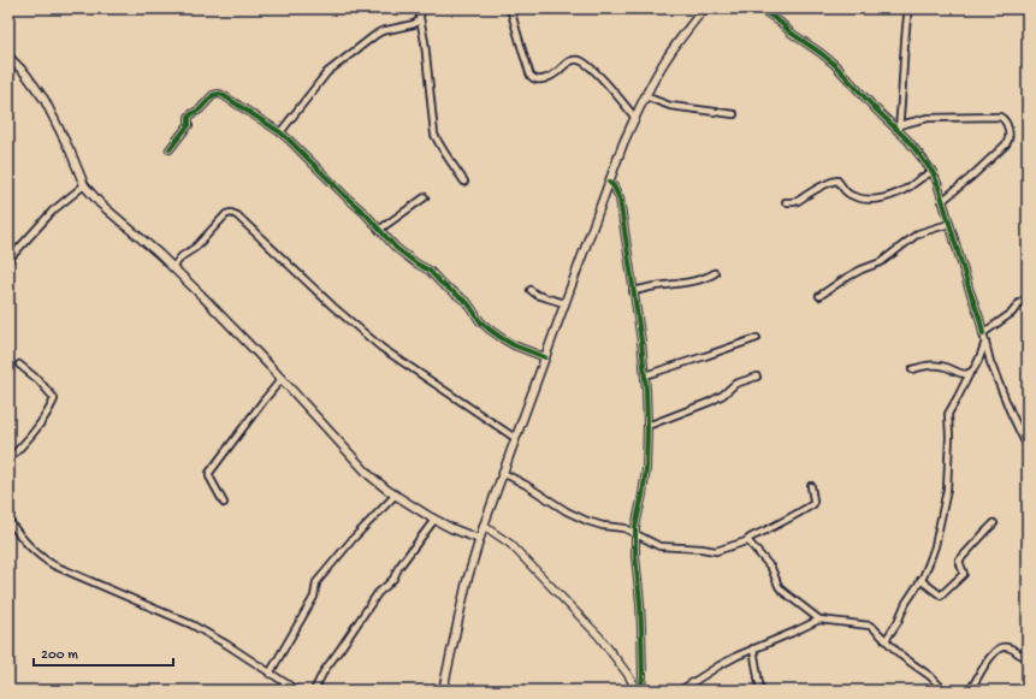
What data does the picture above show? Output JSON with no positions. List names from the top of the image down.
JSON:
{
  "scale_bar": "200 m"
}
